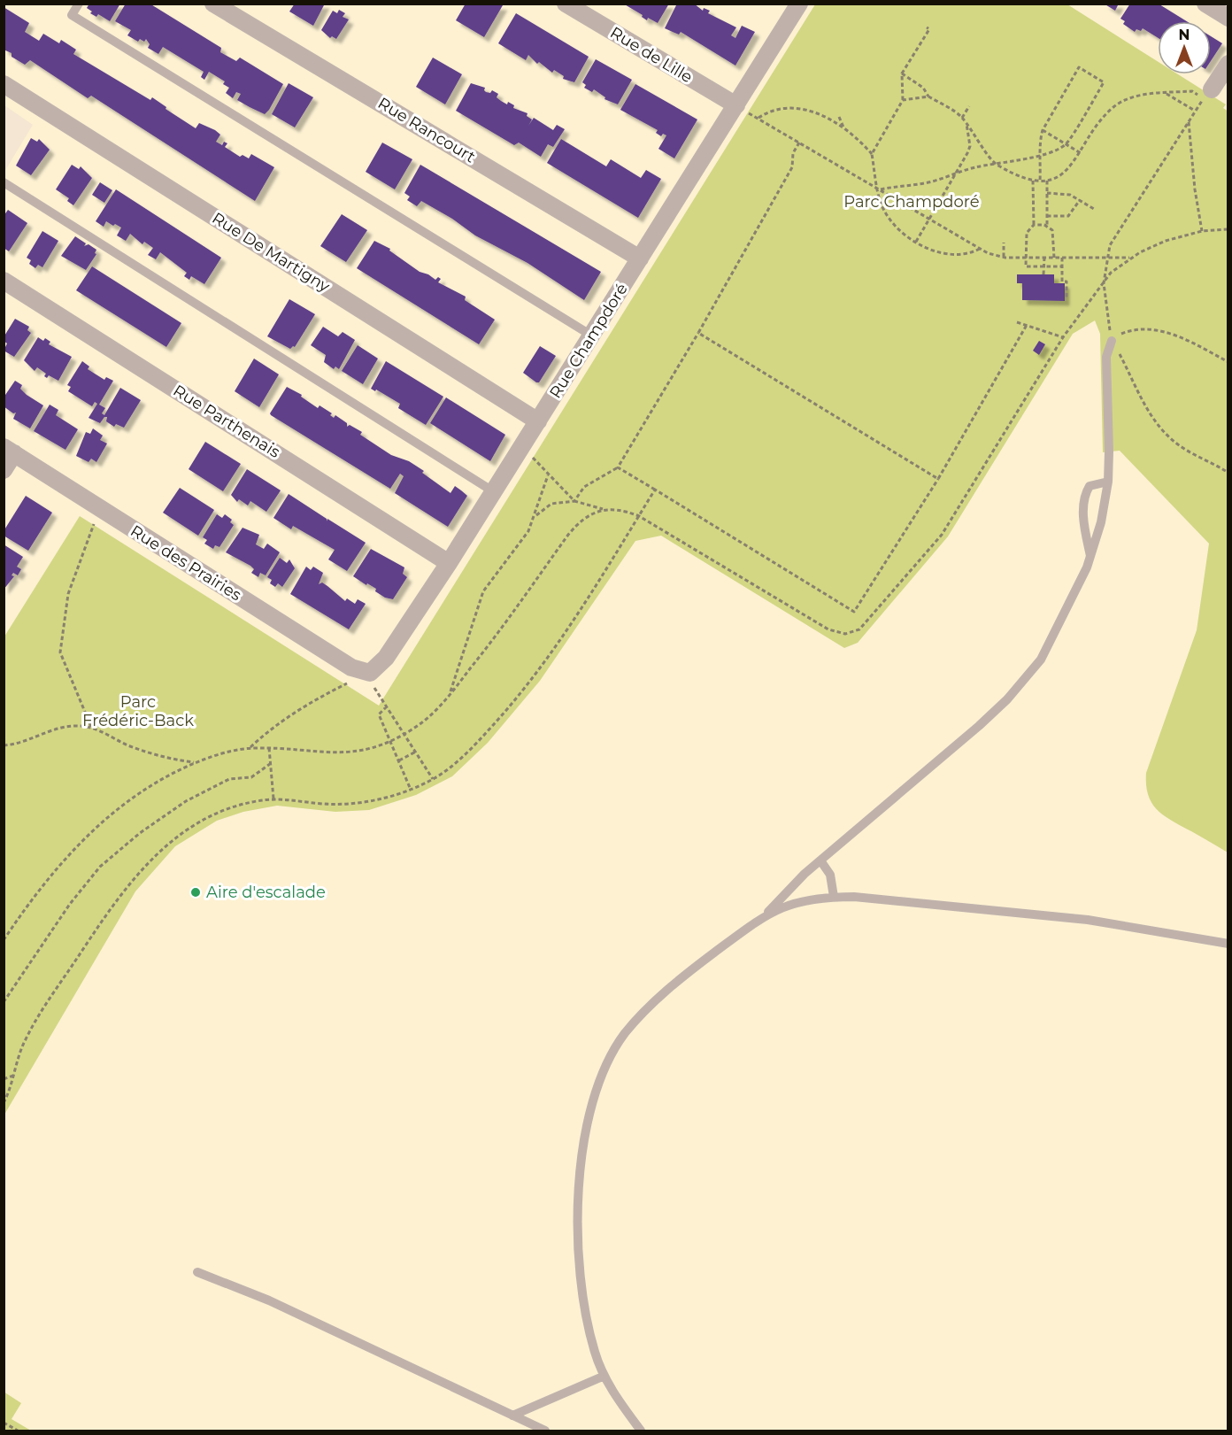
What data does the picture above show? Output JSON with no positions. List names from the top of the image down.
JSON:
{
  "streets": {
    "street": [
      "Rue de Lille",
      "Rue Rancourt",
      "Rue De Martigny",
      "Rue Champdoré",
      "Rue Parthenais",
      "Rue des Prairies"
    ]
  },
  "crossings": [
    ["Rue de Lille", "Rue Champdoré"],
    ["Rue Rancourt", "Rue Champdoré"],
    ["Rue De Martigny", "Rue Champdoré"],
    ["Rue Champdoré", "Rue Parthenais"],
    ["Rue Champdoré", "Rue des Prairies"]
  ],
  "parks": ["Parc Champdoré", "Parc Frédéric-Back"],
  "places": ["Aire d'escalade"],
  "north": "top"
}
